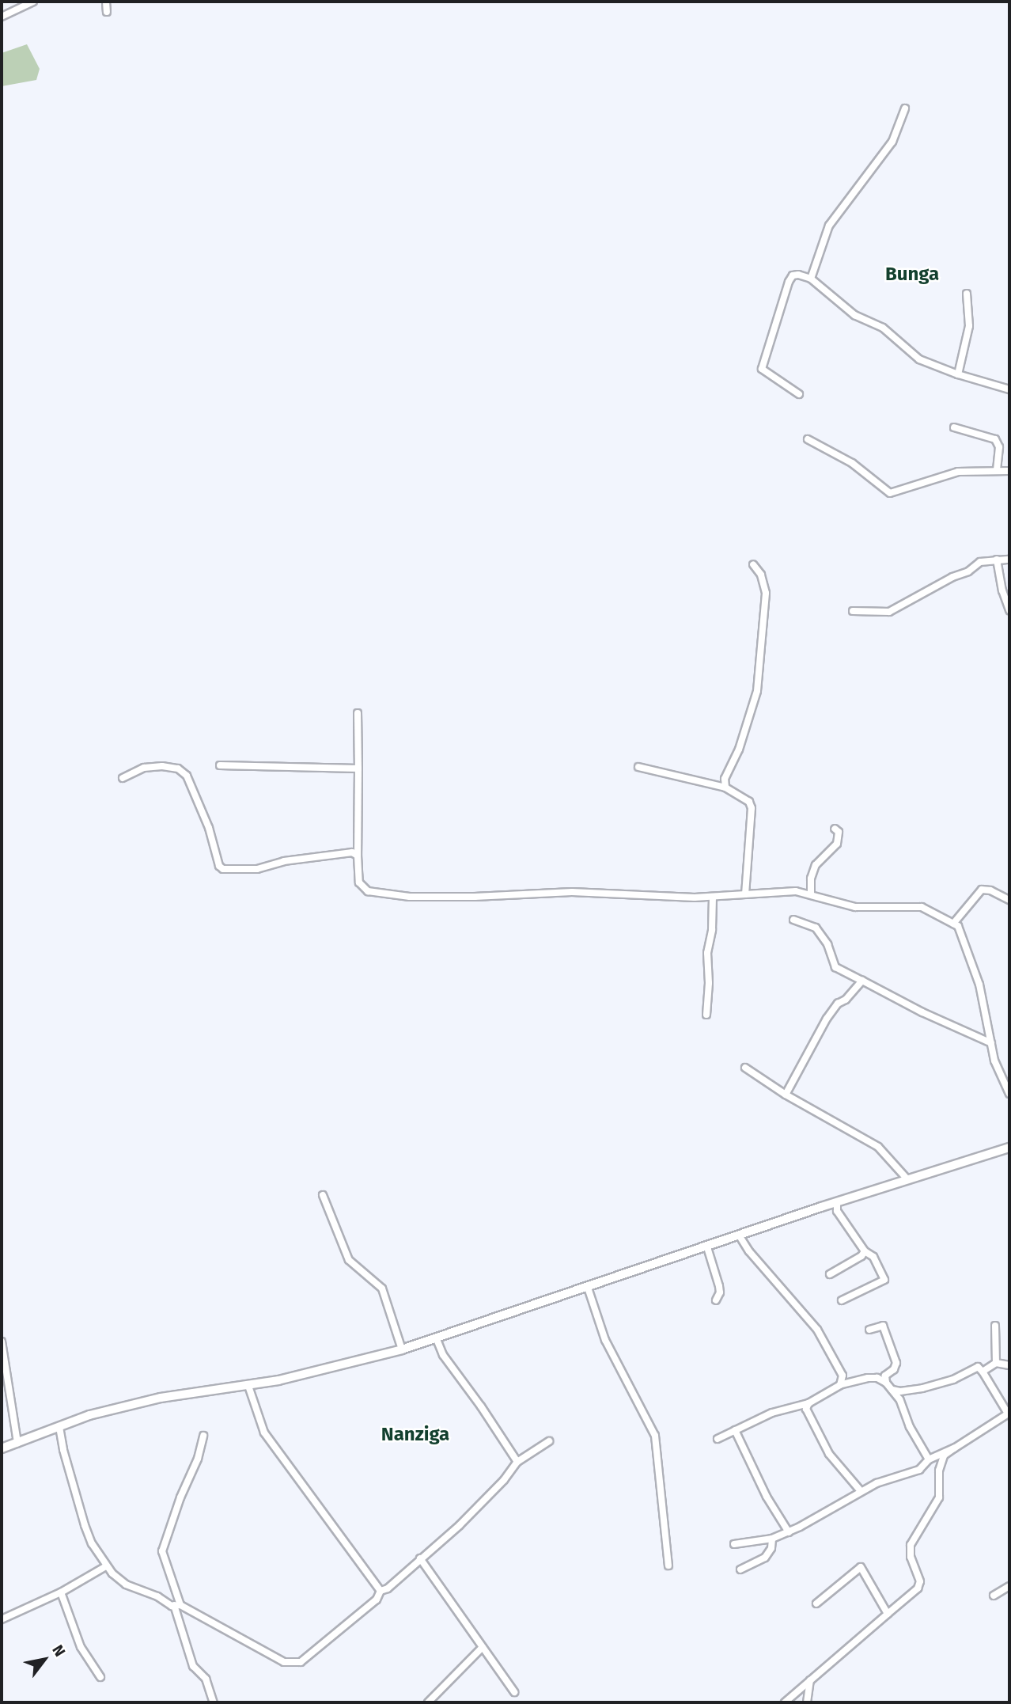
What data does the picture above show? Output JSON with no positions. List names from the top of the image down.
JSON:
{
  "districts": ["Bunga", "Nanziga"],
  "north": "top right"
}
